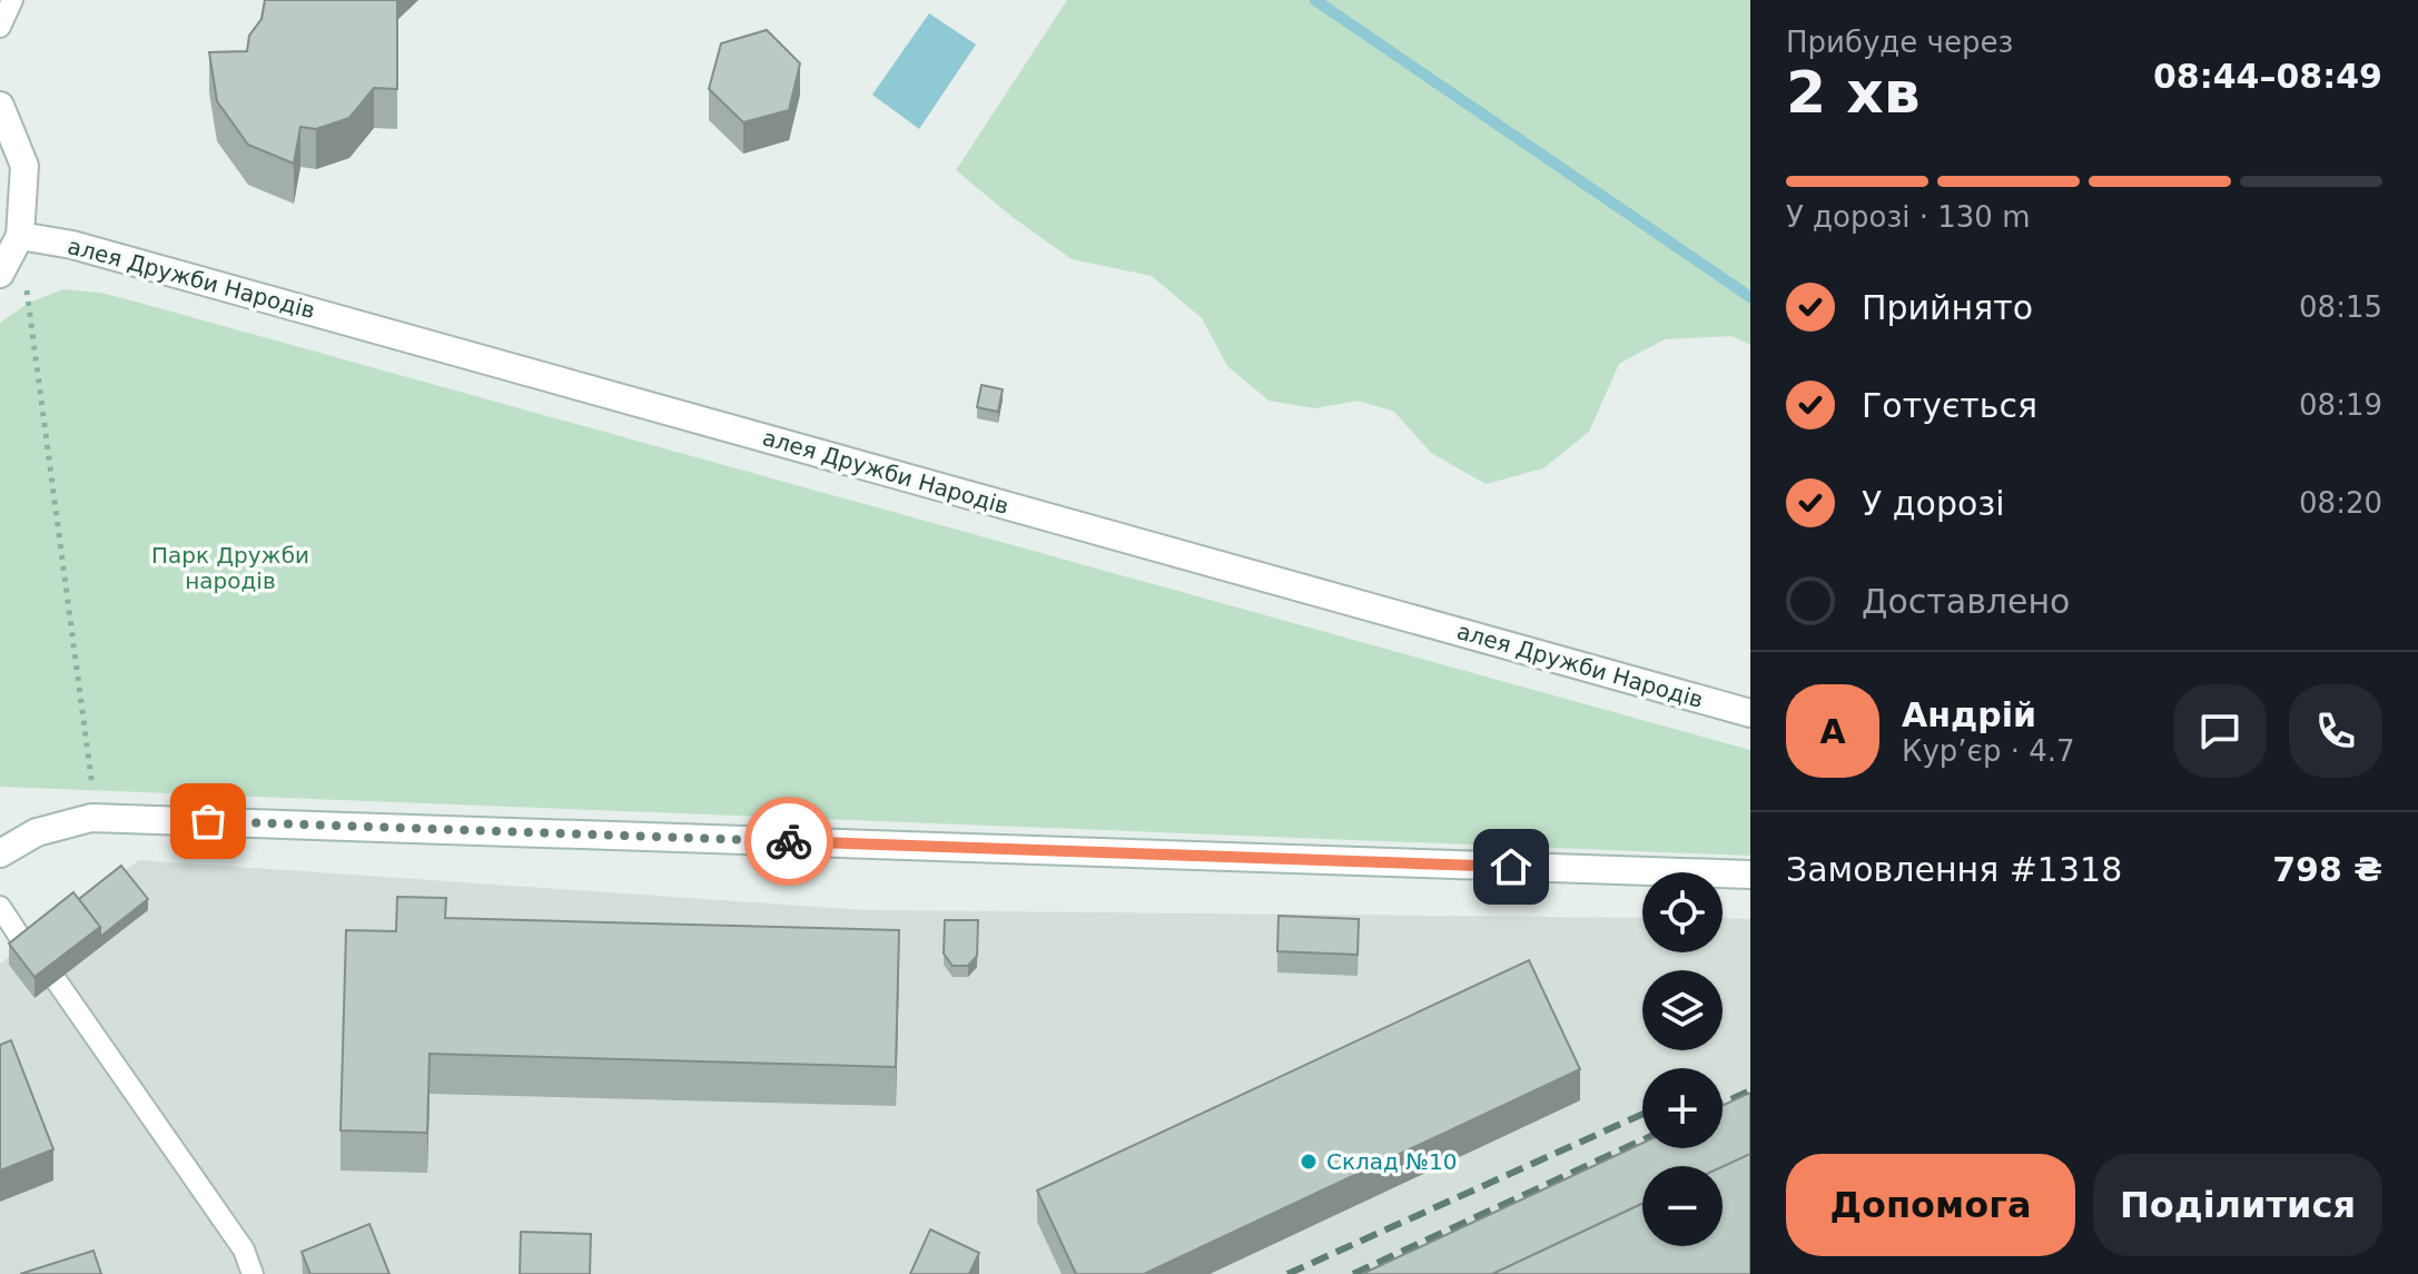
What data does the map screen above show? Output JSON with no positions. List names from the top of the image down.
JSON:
{
  "streets": {
    "street": ["алея Дружби Народів"]
  },
  "parks": ["Парк Дружби народів"],
  "places": ["Склад №10"],
  "page": {
    "heading": ["2 хв", "Прибуде через", "08:44–08:49"],
    "panel": [
      "Андрій",
      "Кур’єр · 4.7",
      "Замовлення #1318",
      "798 ₴"
    ],
    "bar": "У дорозі · 130 m",
    "list": [
      ["Прийнято", "08:15"],
      ["Готується", "08:19"],
      ["У дорозі", "08:20"],
      "Доставлено"
    ],
    "round": "А",
    "map_buttons": ["+", "−"],
    "buttons": ["Допомога", "Поділитися"]
  }
}
